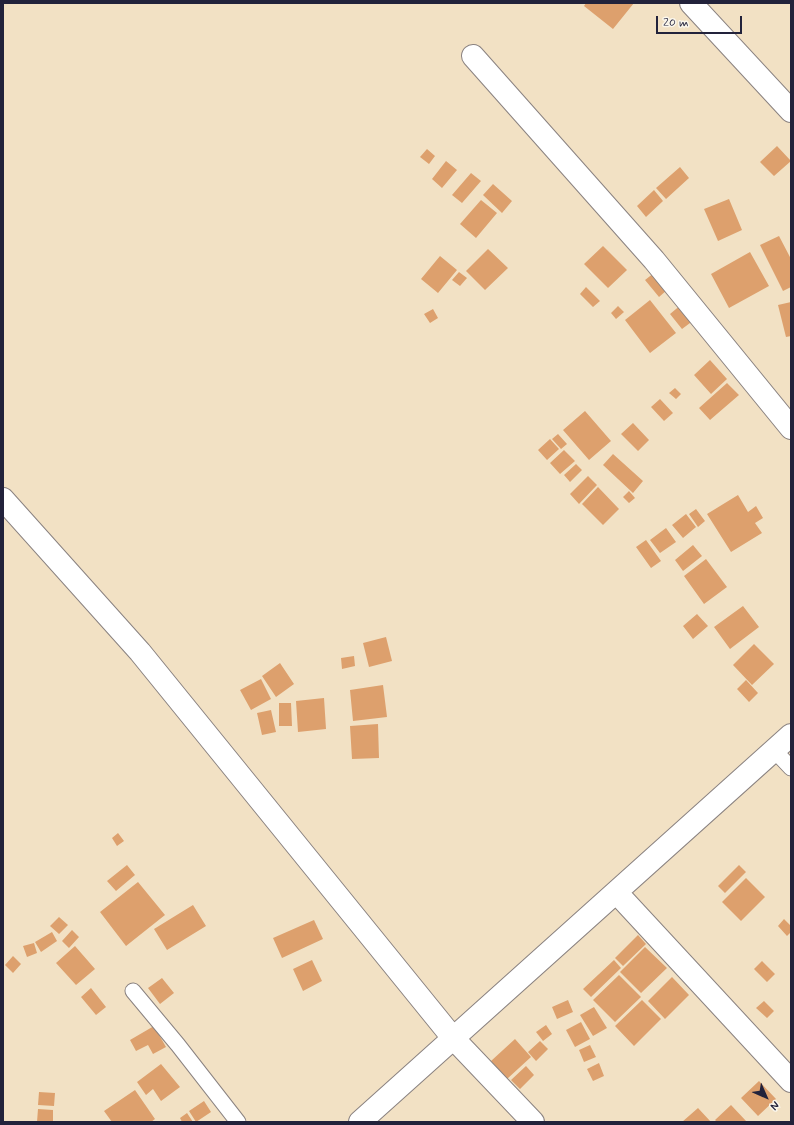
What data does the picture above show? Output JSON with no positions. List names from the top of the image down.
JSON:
{
  "scale_bar": "20 m",
  "north": "bottom right"
}
